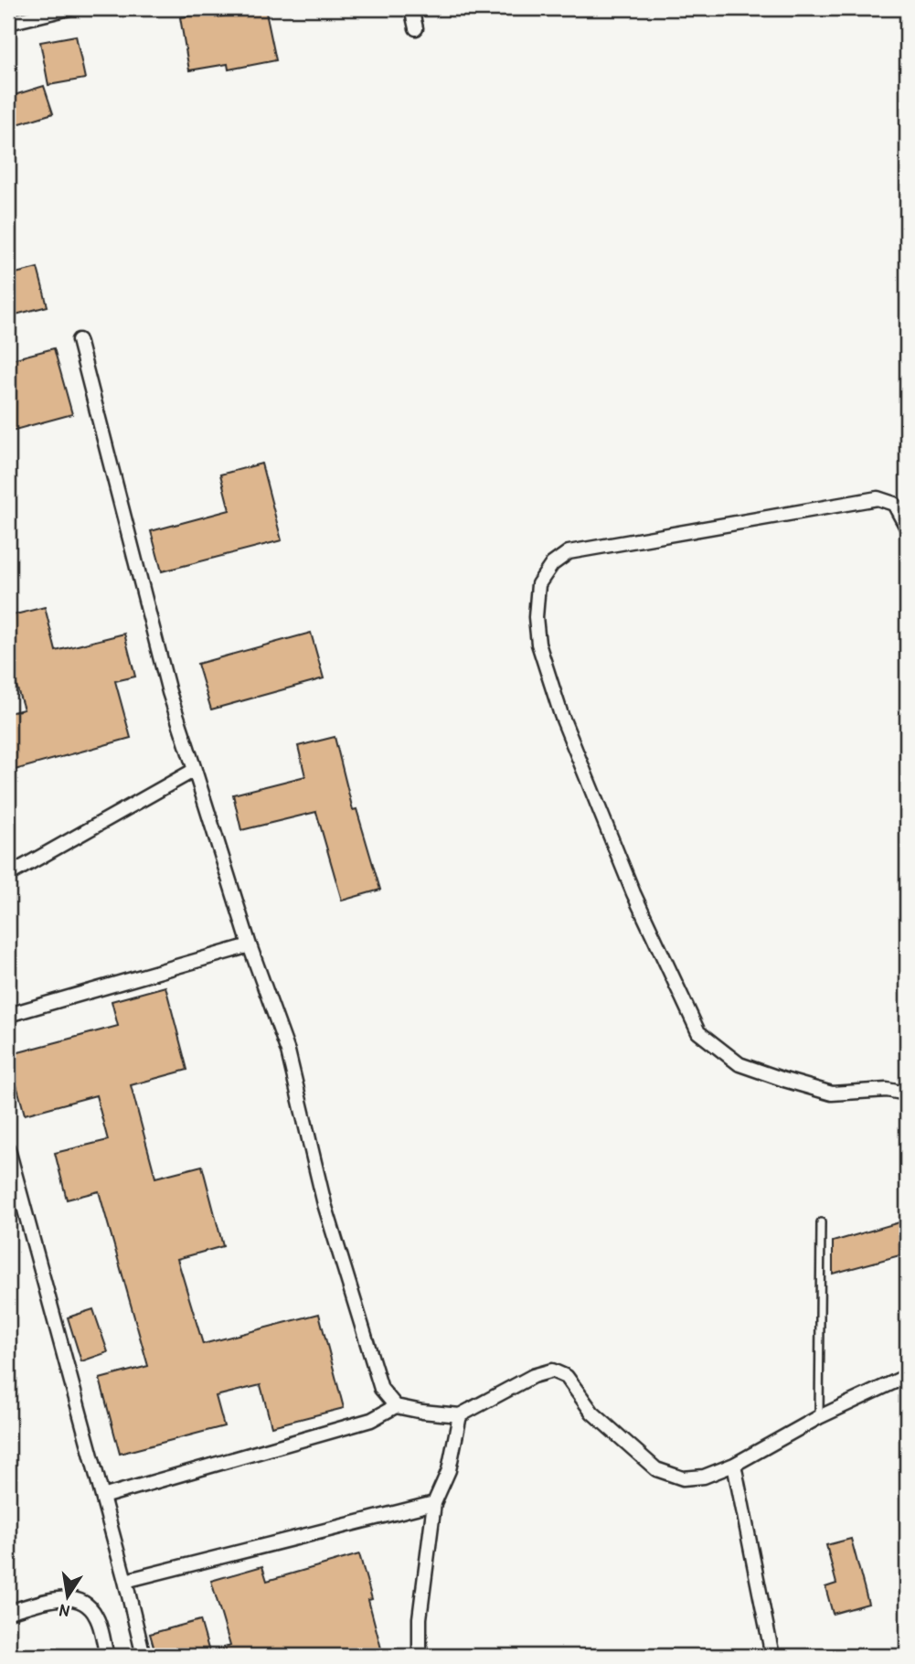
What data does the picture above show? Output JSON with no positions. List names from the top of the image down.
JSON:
{
  "north": "bottom"
}
